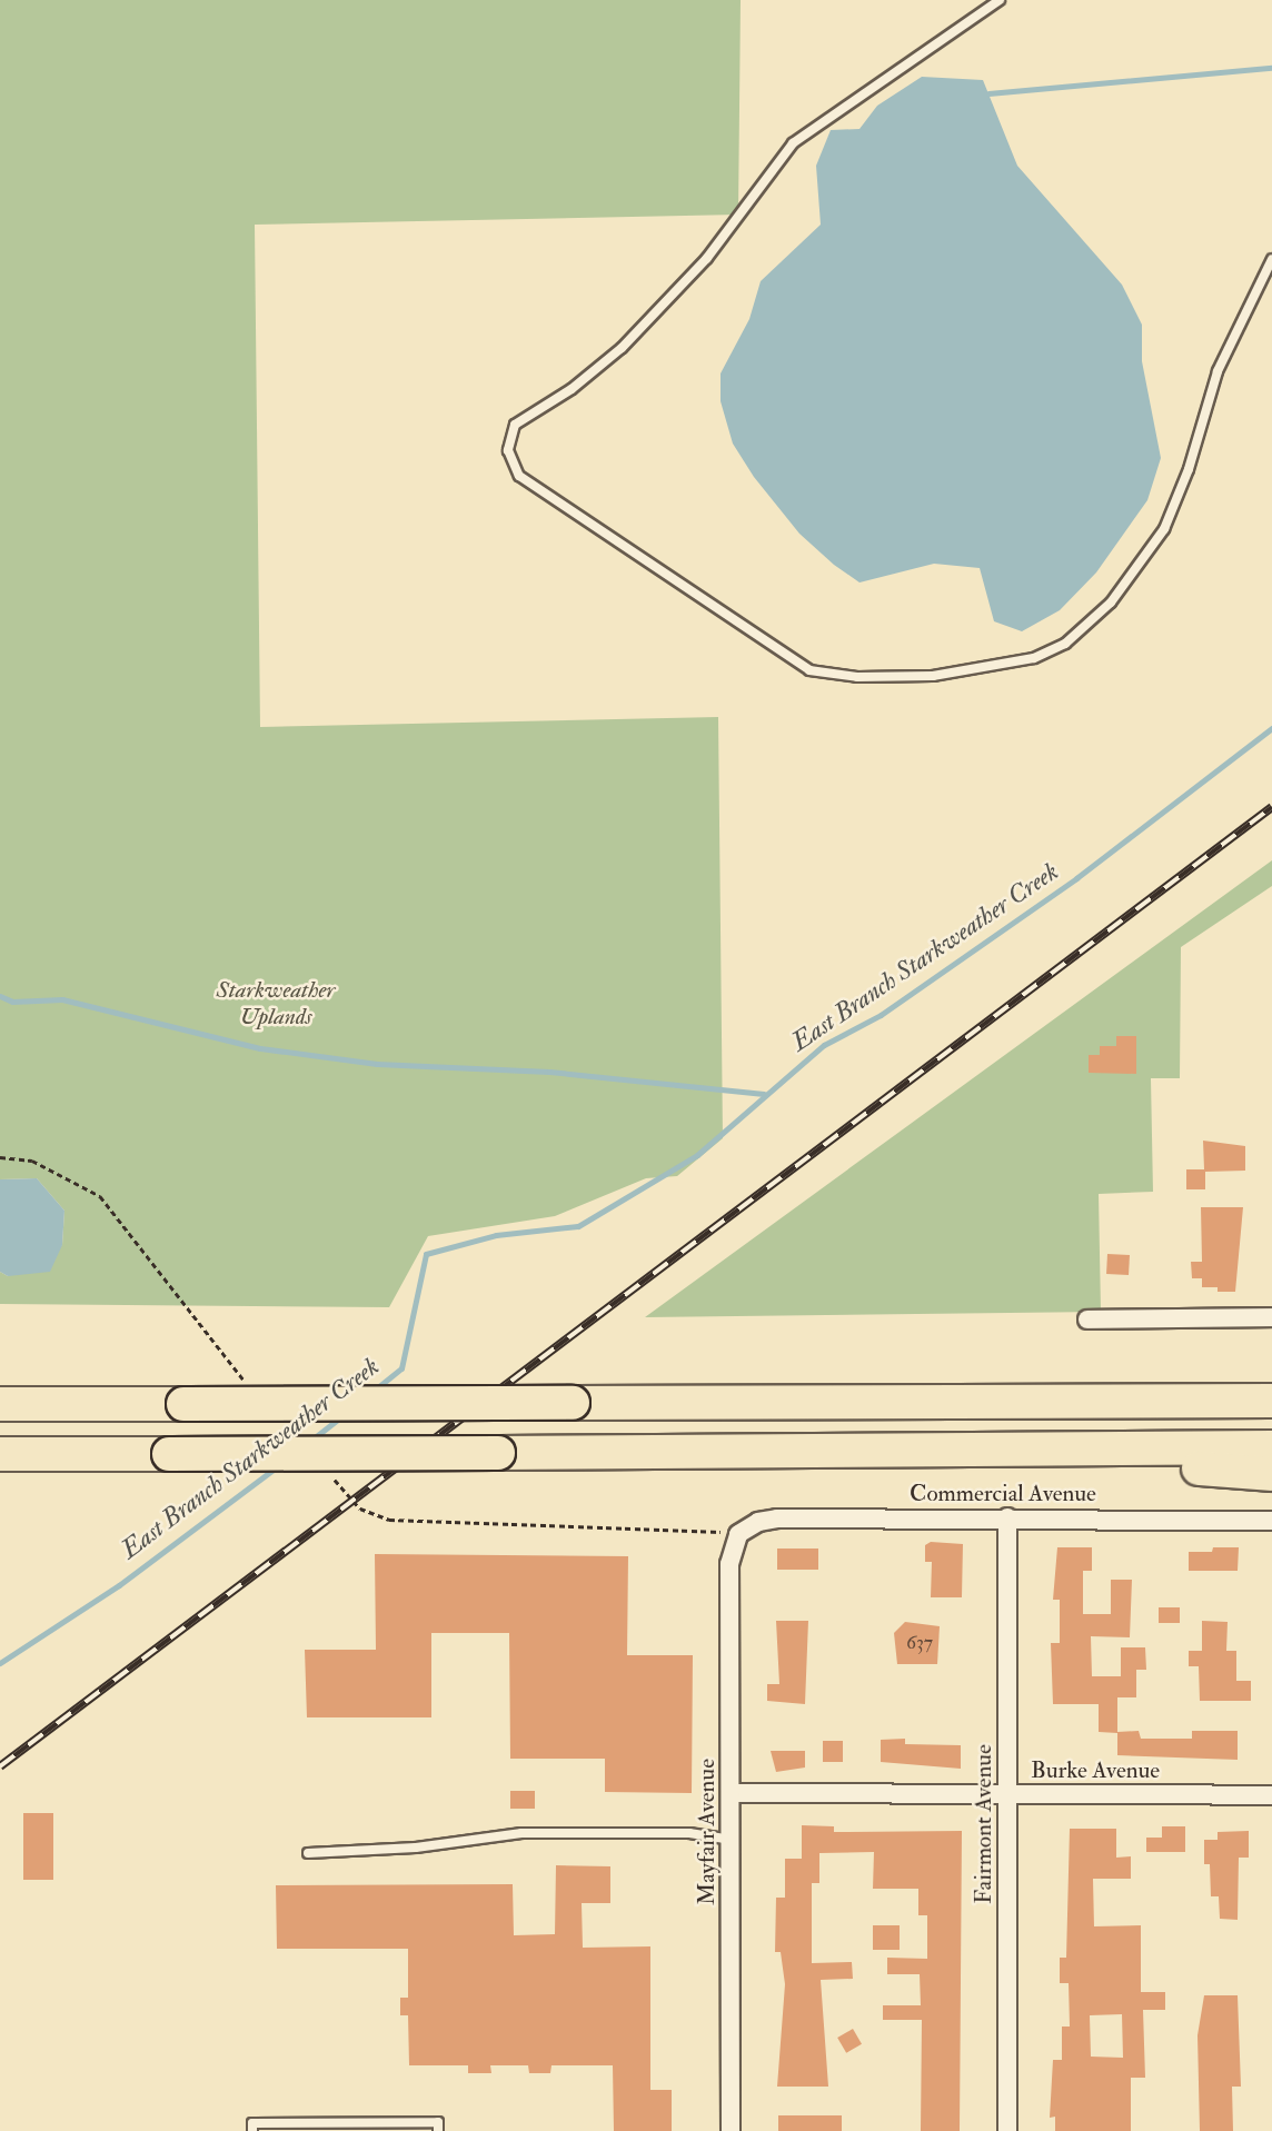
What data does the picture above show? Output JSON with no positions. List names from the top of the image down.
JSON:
{
  "streets": {
    "street": [
      "Commercial Avenue",
      "Burke Avenue",
      "Fairmont Avenue",
      "Mayfair Avenue"
    ]
  },
  "crossings": [
    ["Commercial Avenue", "Fairmont Avenue"],
    ["Commercial Avenue", "Mayfair Avenue"],
    ["Burke Avenue", "Fairmont Avenue"],
    ["Burke Avenue", "Mayfair Avenue"]
  ],
  "water": ["East Branch Starkweather Creek"],
  "parks": ["Starkweather Uplands"],
  "house_numbers": ["637"]
}
